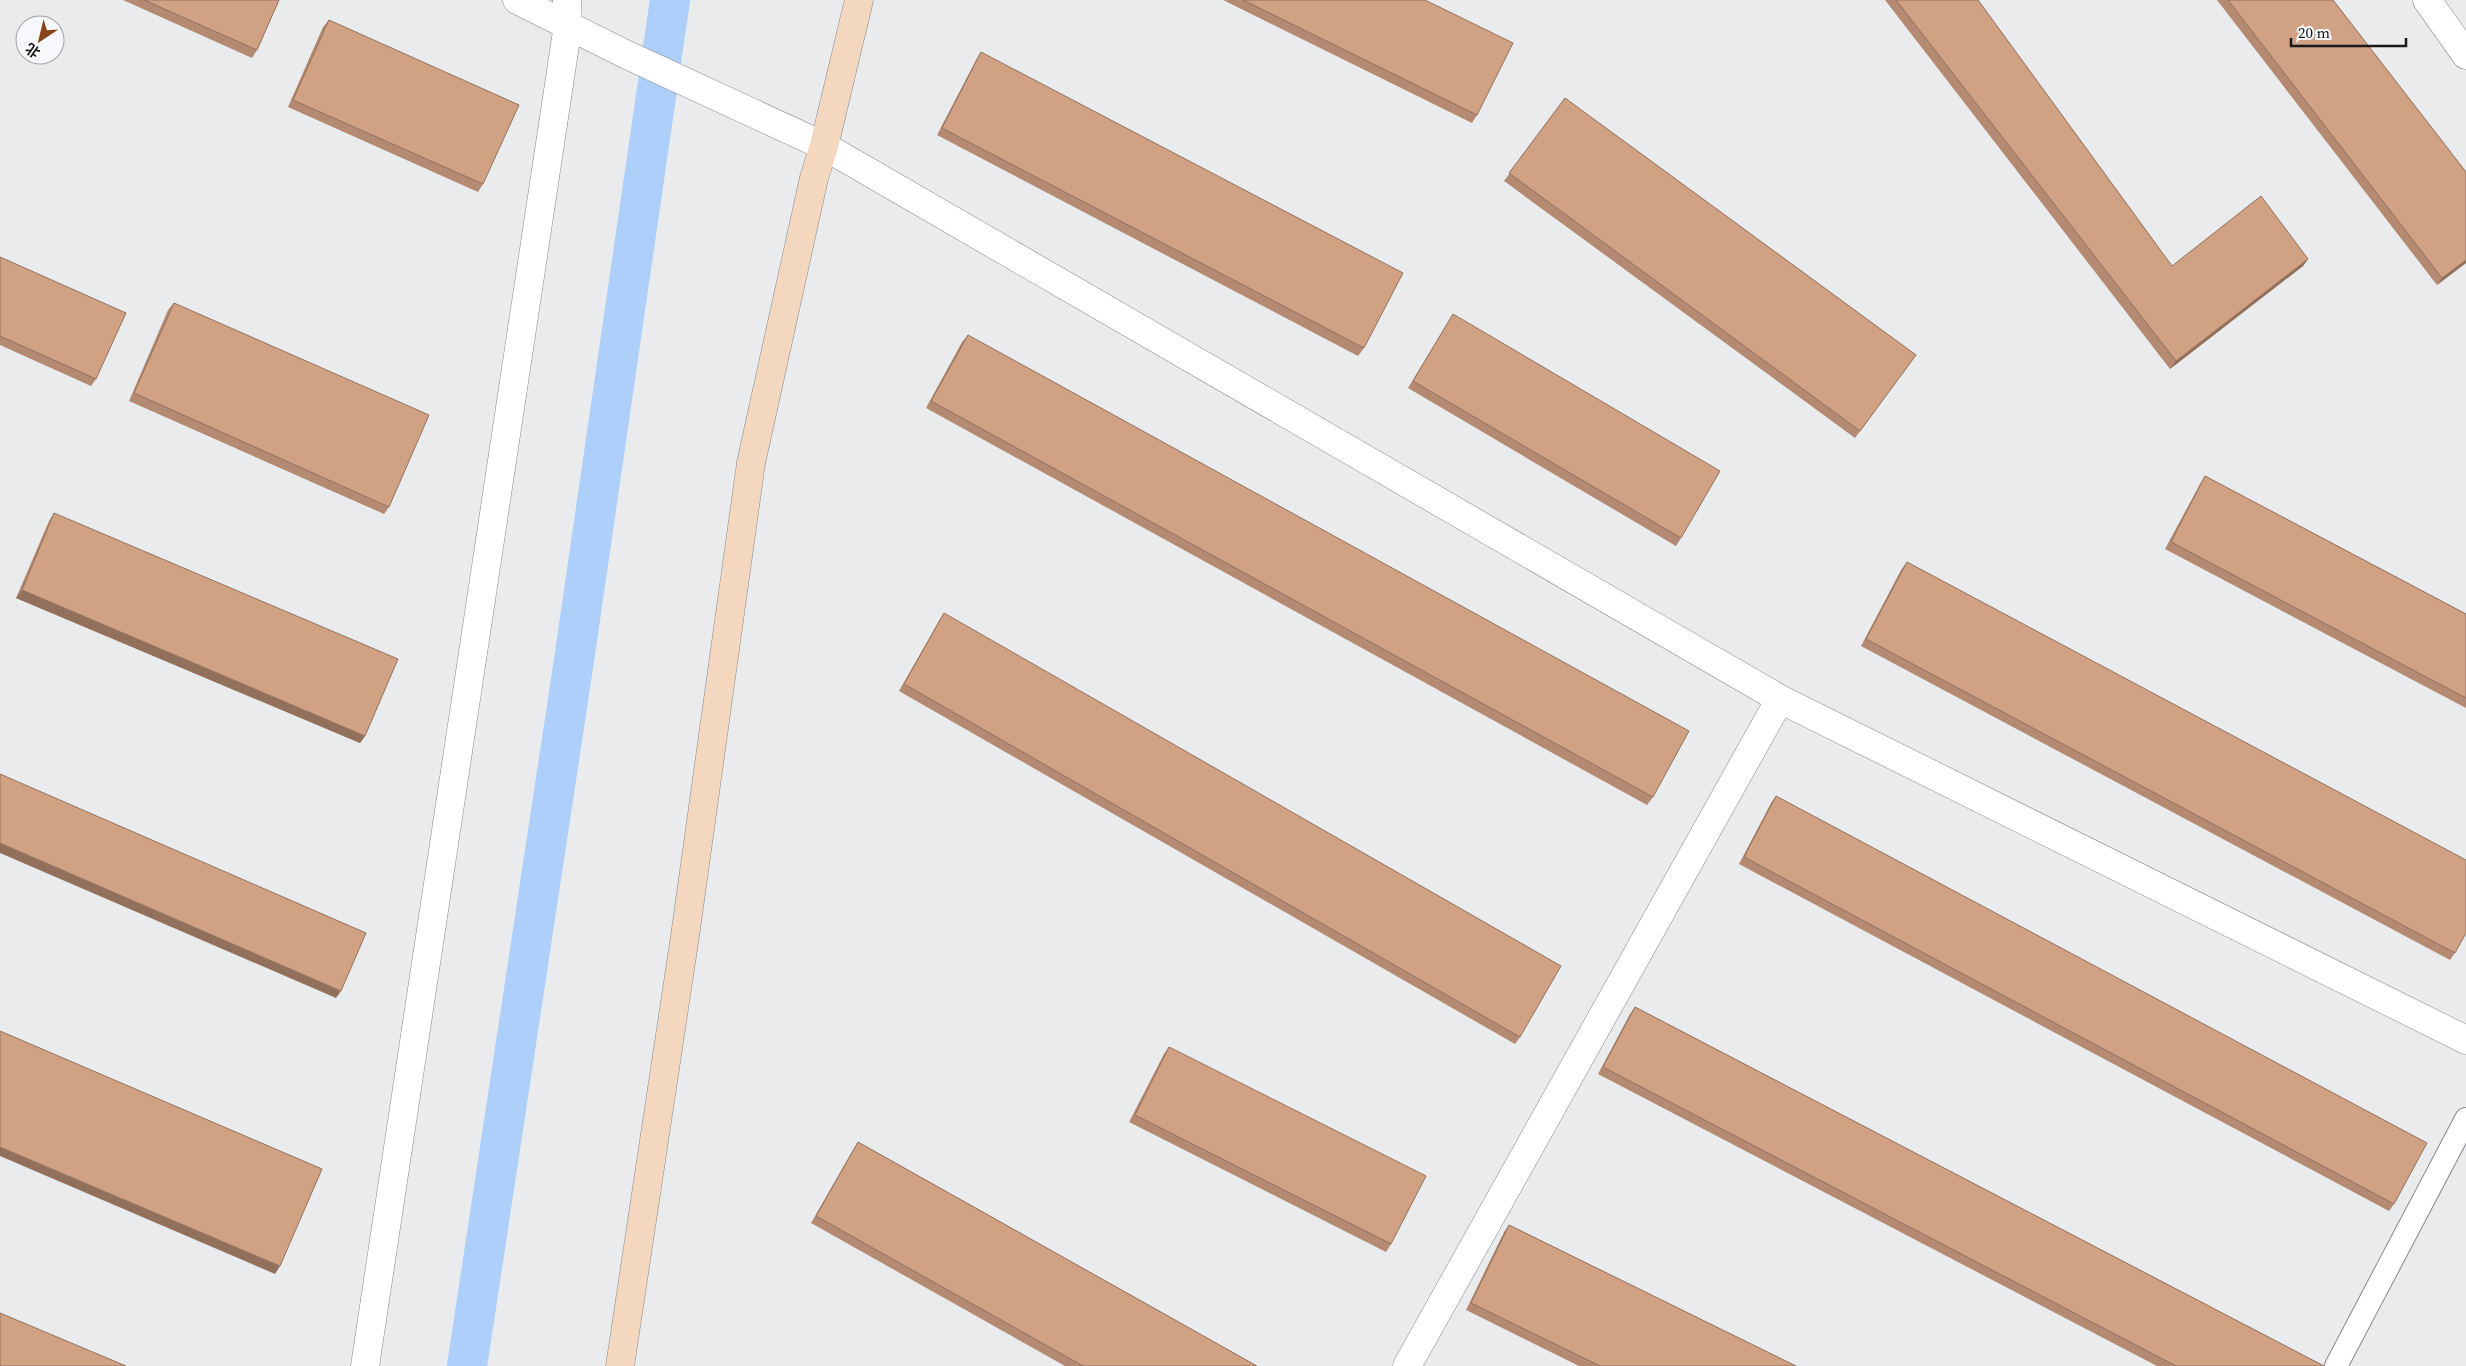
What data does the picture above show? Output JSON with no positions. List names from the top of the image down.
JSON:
{
  "scale_bar": "20 m",
  "north": "bottom left"
}
